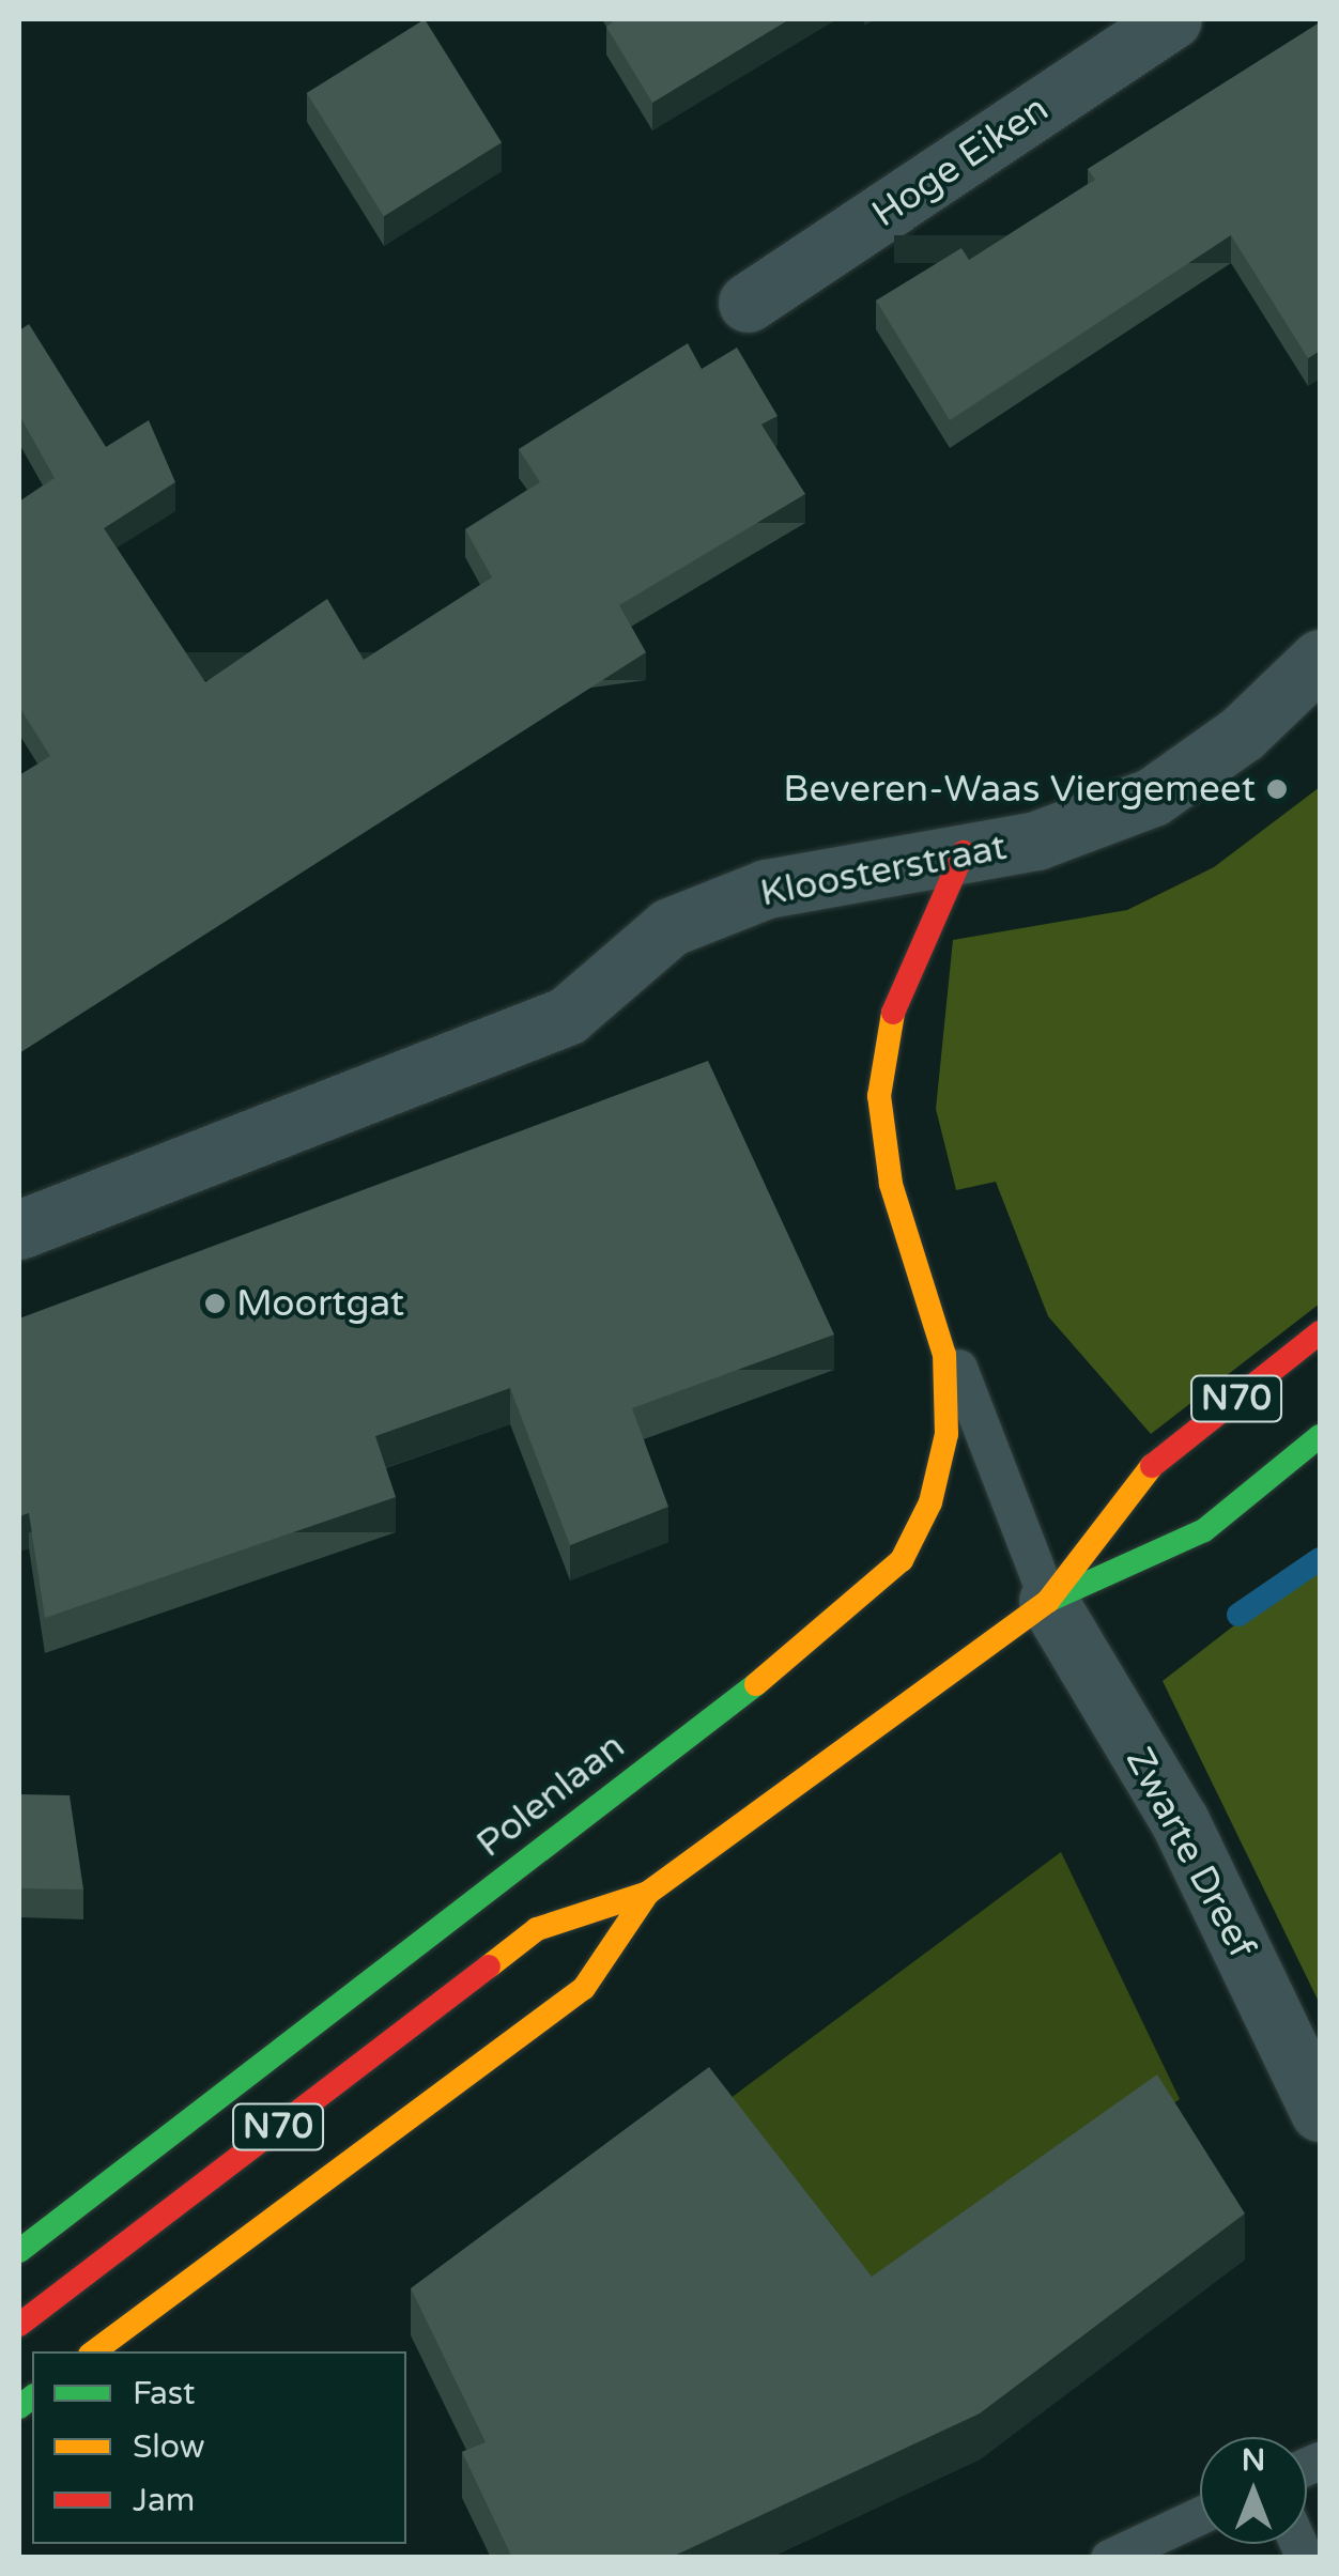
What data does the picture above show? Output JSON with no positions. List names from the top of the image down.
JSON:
{
  "streets": {
    "main road": ["N70", "Polenlaan"],
    "street": ["Hoge Eiken", "Kloosterstraat", "Zwarte Dreef"]
  },
  "crossings": [
    ["Kloosterstraat", "Polenlaan"],
    ["N70", "Zwarte Dreef"]
  ],
  "places": ["Beveren-Waas Viergemeet", "Moortgat"],
  "legend": ["Fast", "Slow", "Jam"],
  "north": "top"
}
